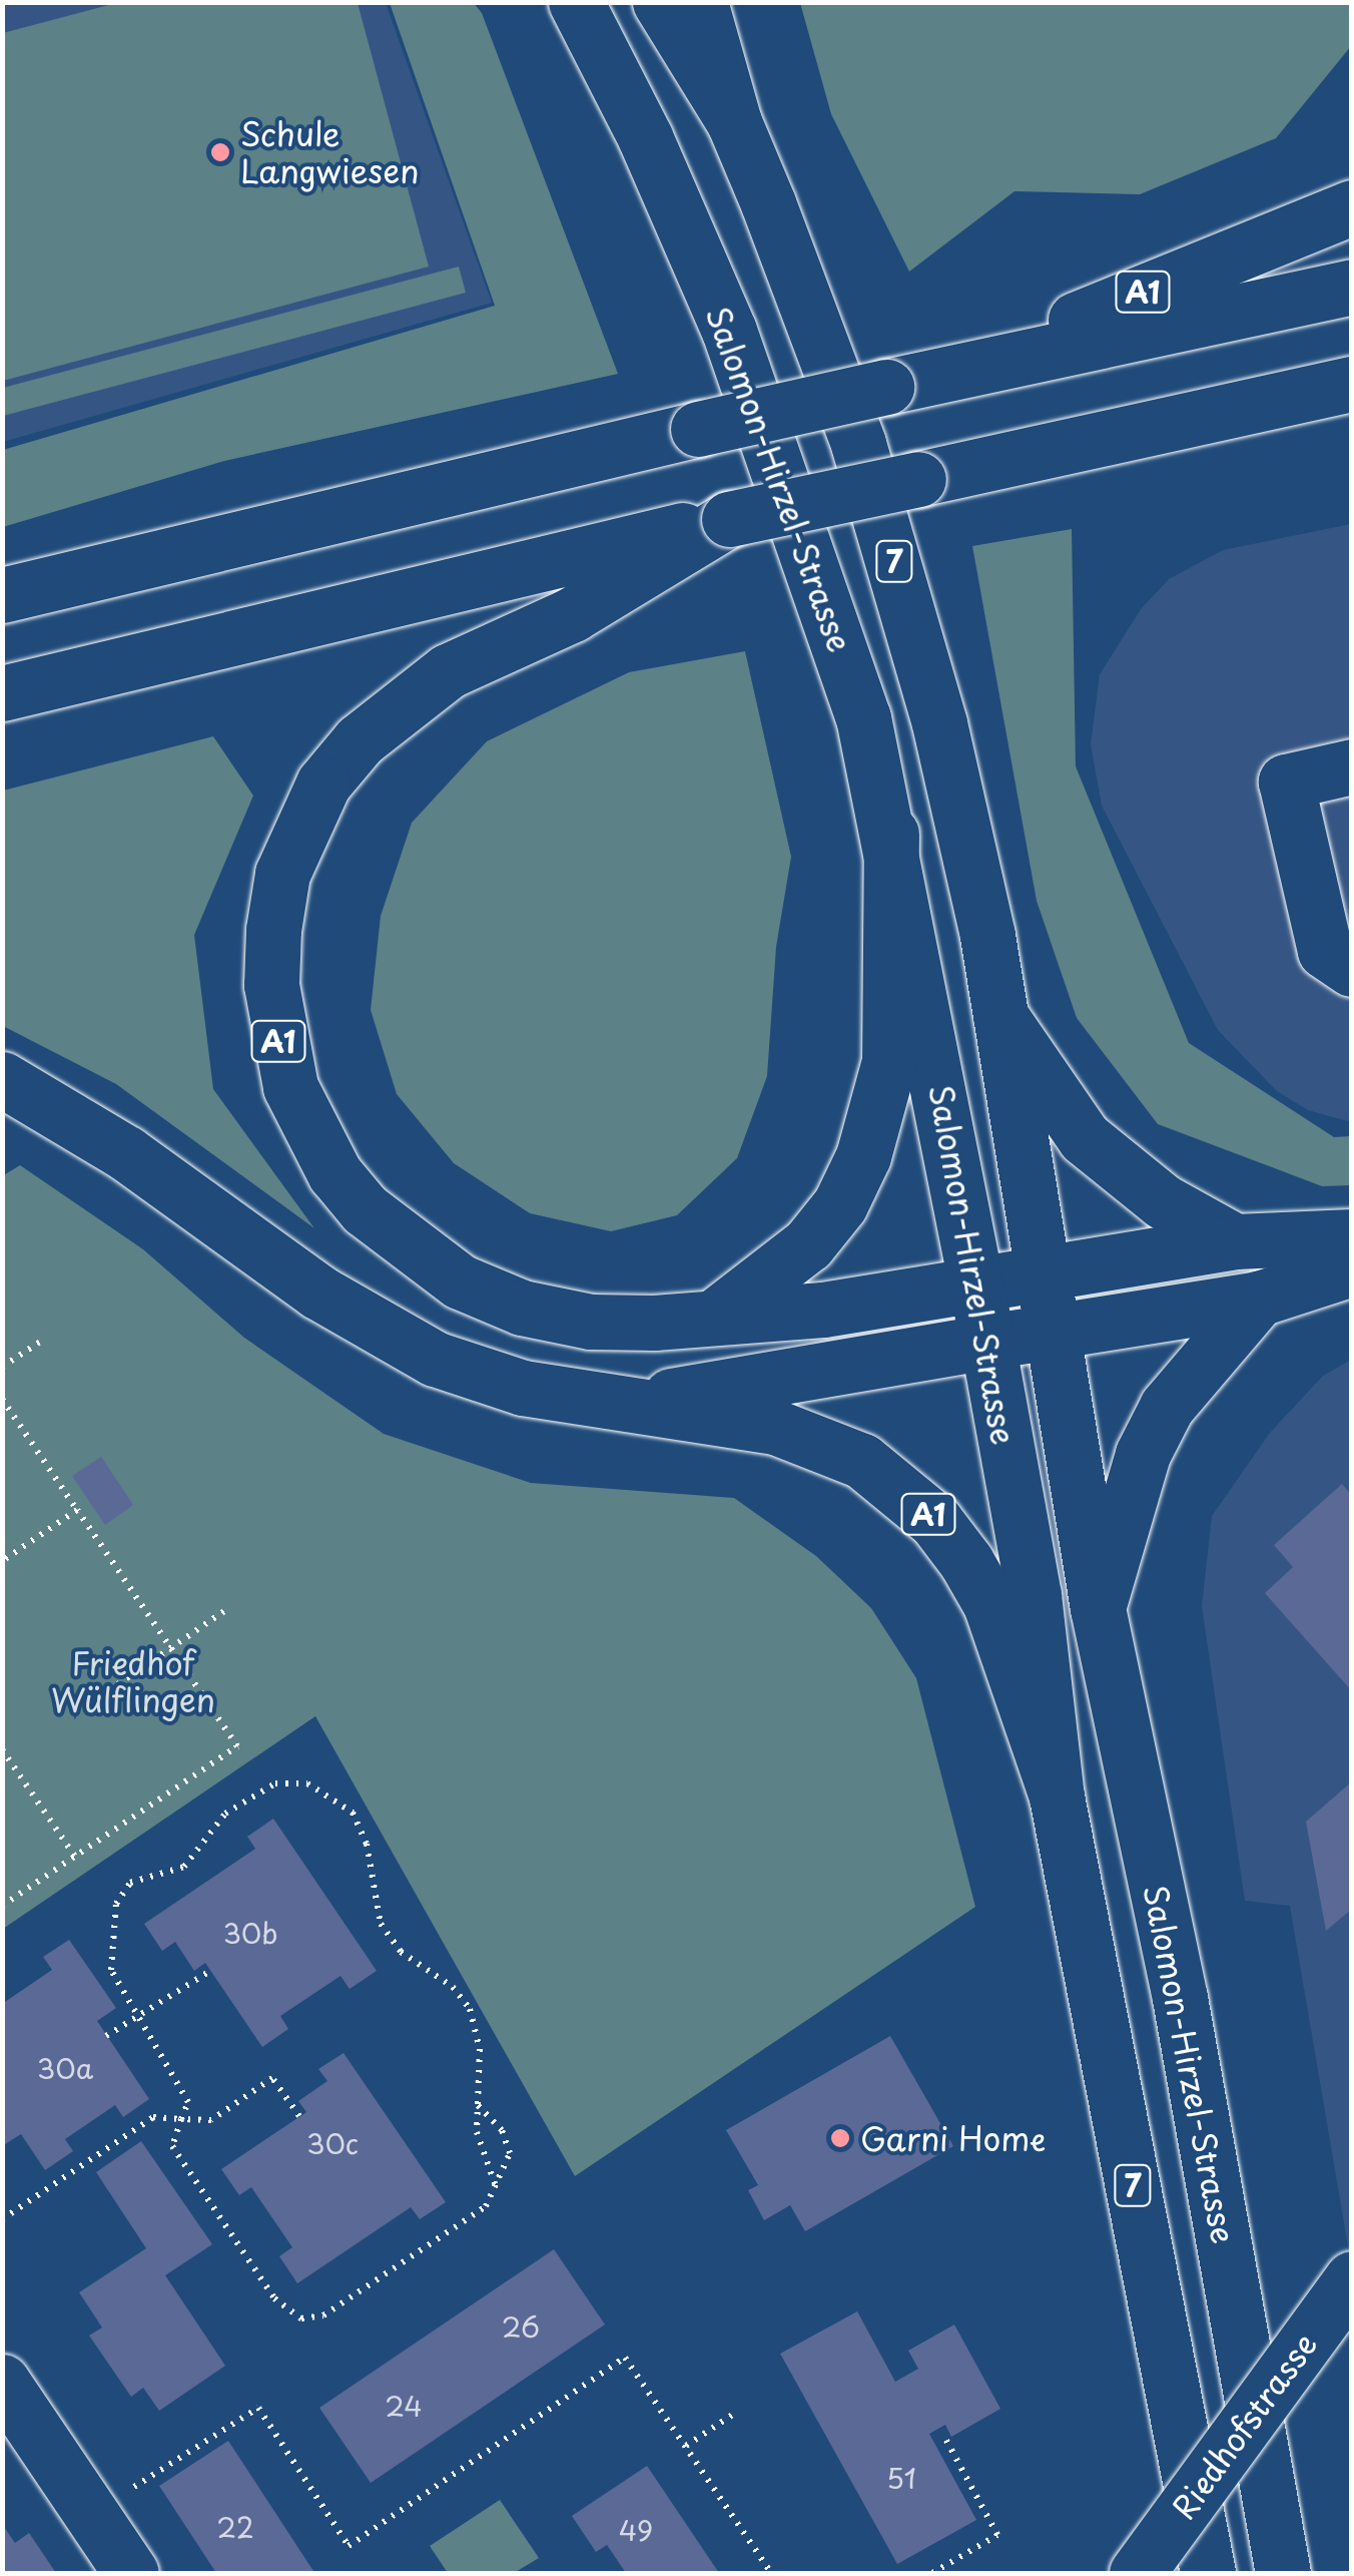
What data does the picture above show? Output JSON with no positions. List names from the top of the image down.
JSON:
{
  "streets": {
    "main road": [
      "A1",
      "Salomon-Hirzel-Strasse",
      "7",
      "Riedhofstrasse"
    ]
  },
  "crossings": [
    ["A1", "Salomon-Hirzel-Strasse"]
  ],
  "parks": ["Friedhof Wülflingen"],
  "places": ["Schule Langwiesen", "Garni Home"],
  "house_numbers": [
    "30b",
    "30a",
    "30c",
    "26",
    "24",
    "51",
    "22",
    "49"
  ]
}
